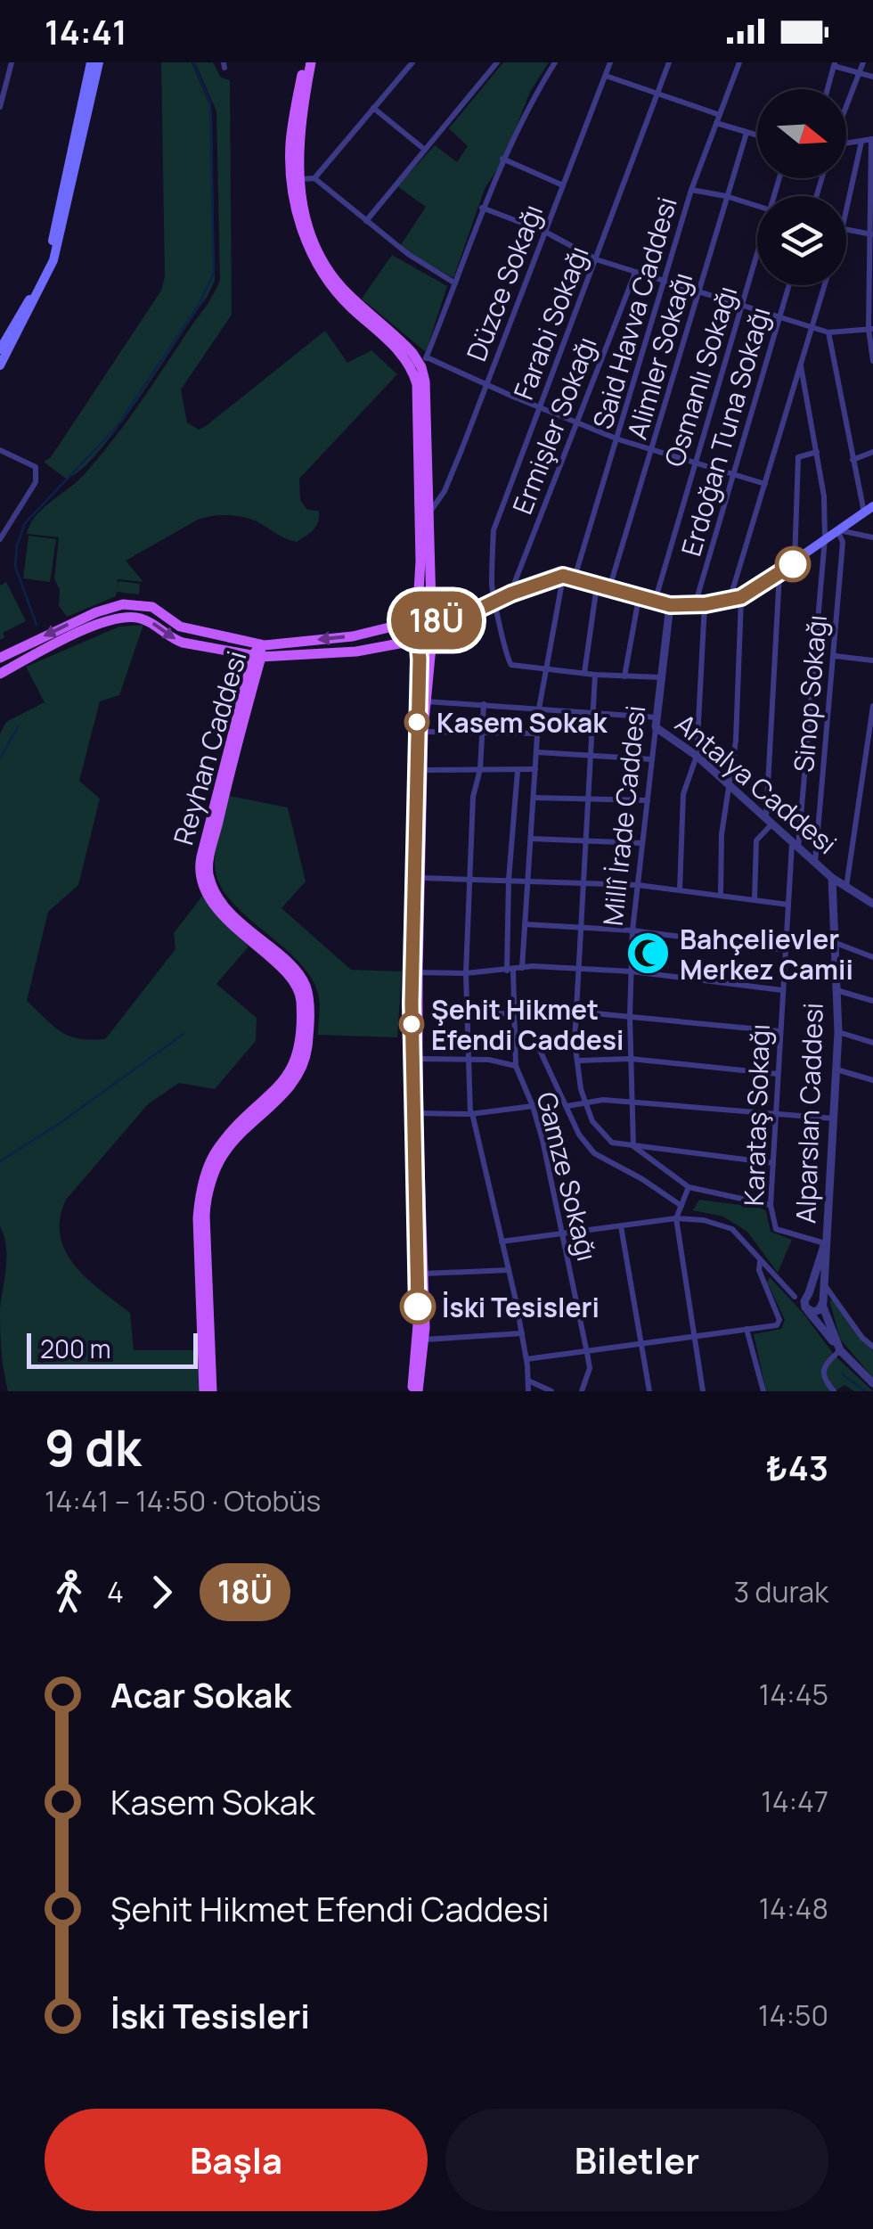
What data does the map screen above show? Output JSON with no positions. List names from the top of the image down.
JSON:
{
  "streets": {
    "main road": ["Reyhan Caddesi"],
    "street": [
      "Düzce Sokağı",
      "Said Havva Caddesi",
      "Farabi Sokağı",
      "Alimler Sokağı",
      "Osmanlı Sokağı",
      "Ermişler Sokağı",
      "Erdoğan Tuna Sokağı",
      "Sinop Sokağı",
      "Antalya Caddesi",
      "Millî İrade Caddesi",
      "Alparslan Caddesi",
      "Karataş Sokağı",
      "Gamze Sokağı"
    ]
  },
  "crossings": [
    ["Erdoğan Tuna Sokağı", "Antalya Caddesi"],
    ["Sinop Sokağı", "Antalya Caddesi"],
    ["Antalya Caddesi", "Millî İrade Caddesi"],
    ["Antalya Caddesi", "Alparslan Caddesi"],
    ["Antalya Caddesi", "Karataş Sokağı"],
    ["Alparslan Caddesi", "Karataş Sokağı"]
  ],
  "places": {
    "other": ["Kasem Sokak", "Şehit Hikmet Efendi Caddesi", "İski Tesisleri"],
    "mosque": ["Bahçelievler Merkez Camii"]
  },
  "lines": ["bus line 18Ü"],
  "scale_bar": "200 m",
  "north": "right",
  "page": {
    "status": "14:41",
    "on_map": "18Ü",
    "scale": "200 m",
    "heading": ["9 dk", "14:41 – 14:50 · Otobüs", "₺43"],
    "legs": ["4", "18Ü", "3 durak"],
    "list": [
      {
        "name": "Acar Sokak",
        "value": "14:45"
      },
      {
        "name": "Kasem Sokak",
        "value": "14:47"
      },
      {
        "name": "Şehit Hikmet Efendi Caddesi",
        "value": "14:48"
      },
      {
        "name": "İski Tesisleri",
        "value": "14:50"
      }
    ],
    "buttons": ["Başla", "Biletler"]
  }
}
